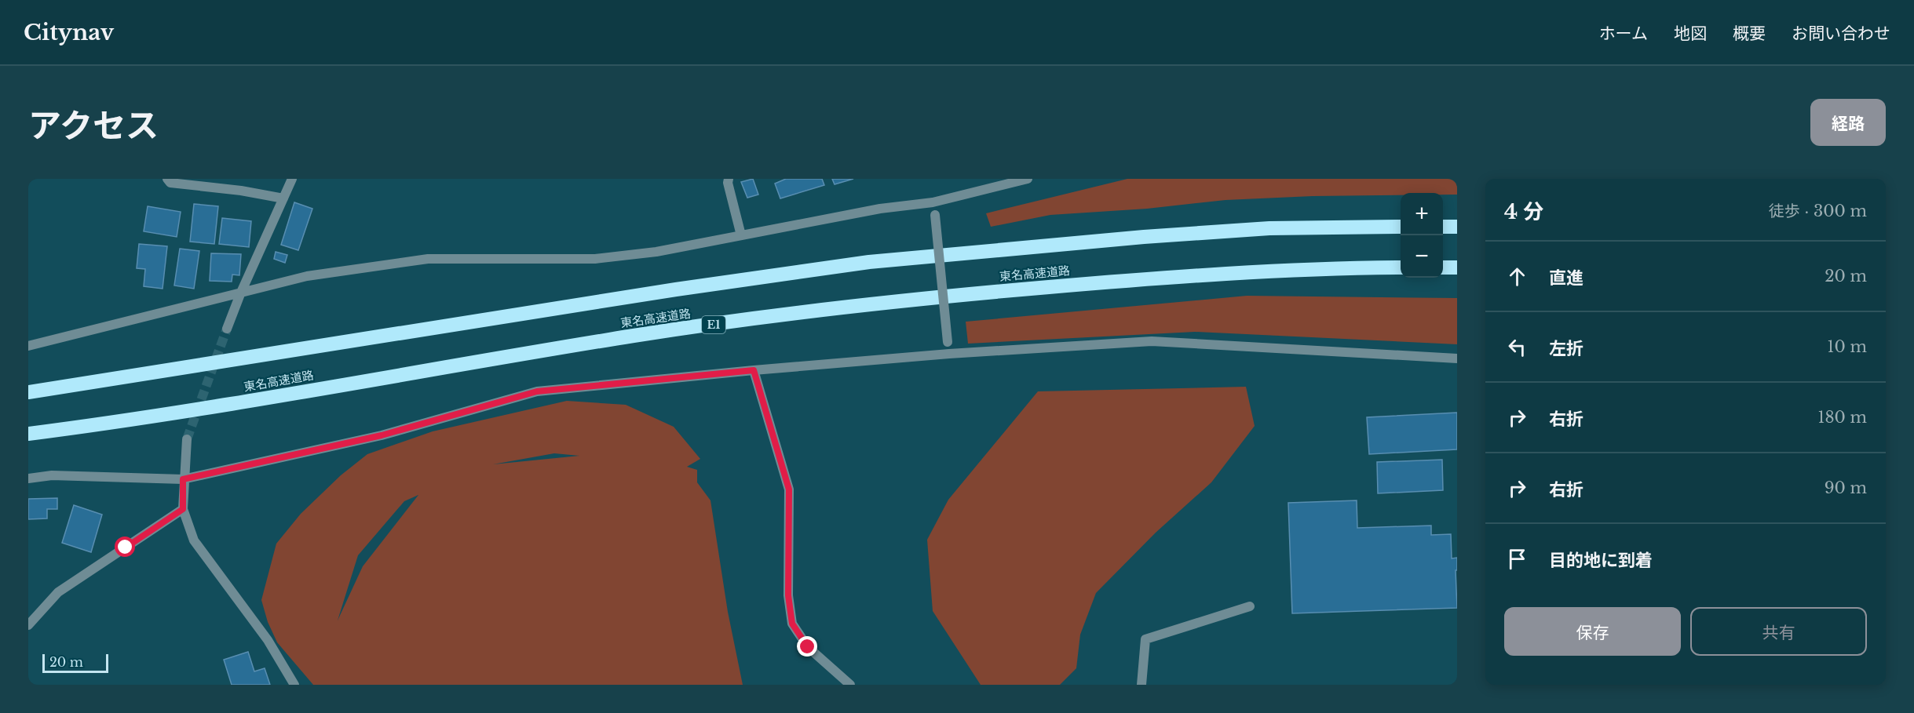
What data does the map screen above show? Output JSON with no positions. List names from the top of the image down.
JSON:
{
  "streets": {
    "highway": ["東名高速道路", "E1"]
  },
  "scale_bar": "20 m",
  "page": {
    "header": "Citynav",
    "nav": [
      "ホーム",
      "地図",
      "概要",
      "お問い合わせ"
    ],
    "title": "アクセス",
    "buttons": [
      "経路",
      ["保存", "共有"]
    ],
    "heading": ["4 分", "徒歩 · 300 m"],
    "map_buttons": ["+", "−"],
    "list": [
      ["直進", "20 m"],
      ["左折", "10 m"],
      ["右折", "180 m"],
      ["右折", "90 m"],
      "目的地に到着"
    ],
    "scale": "20 m"
  }
}
